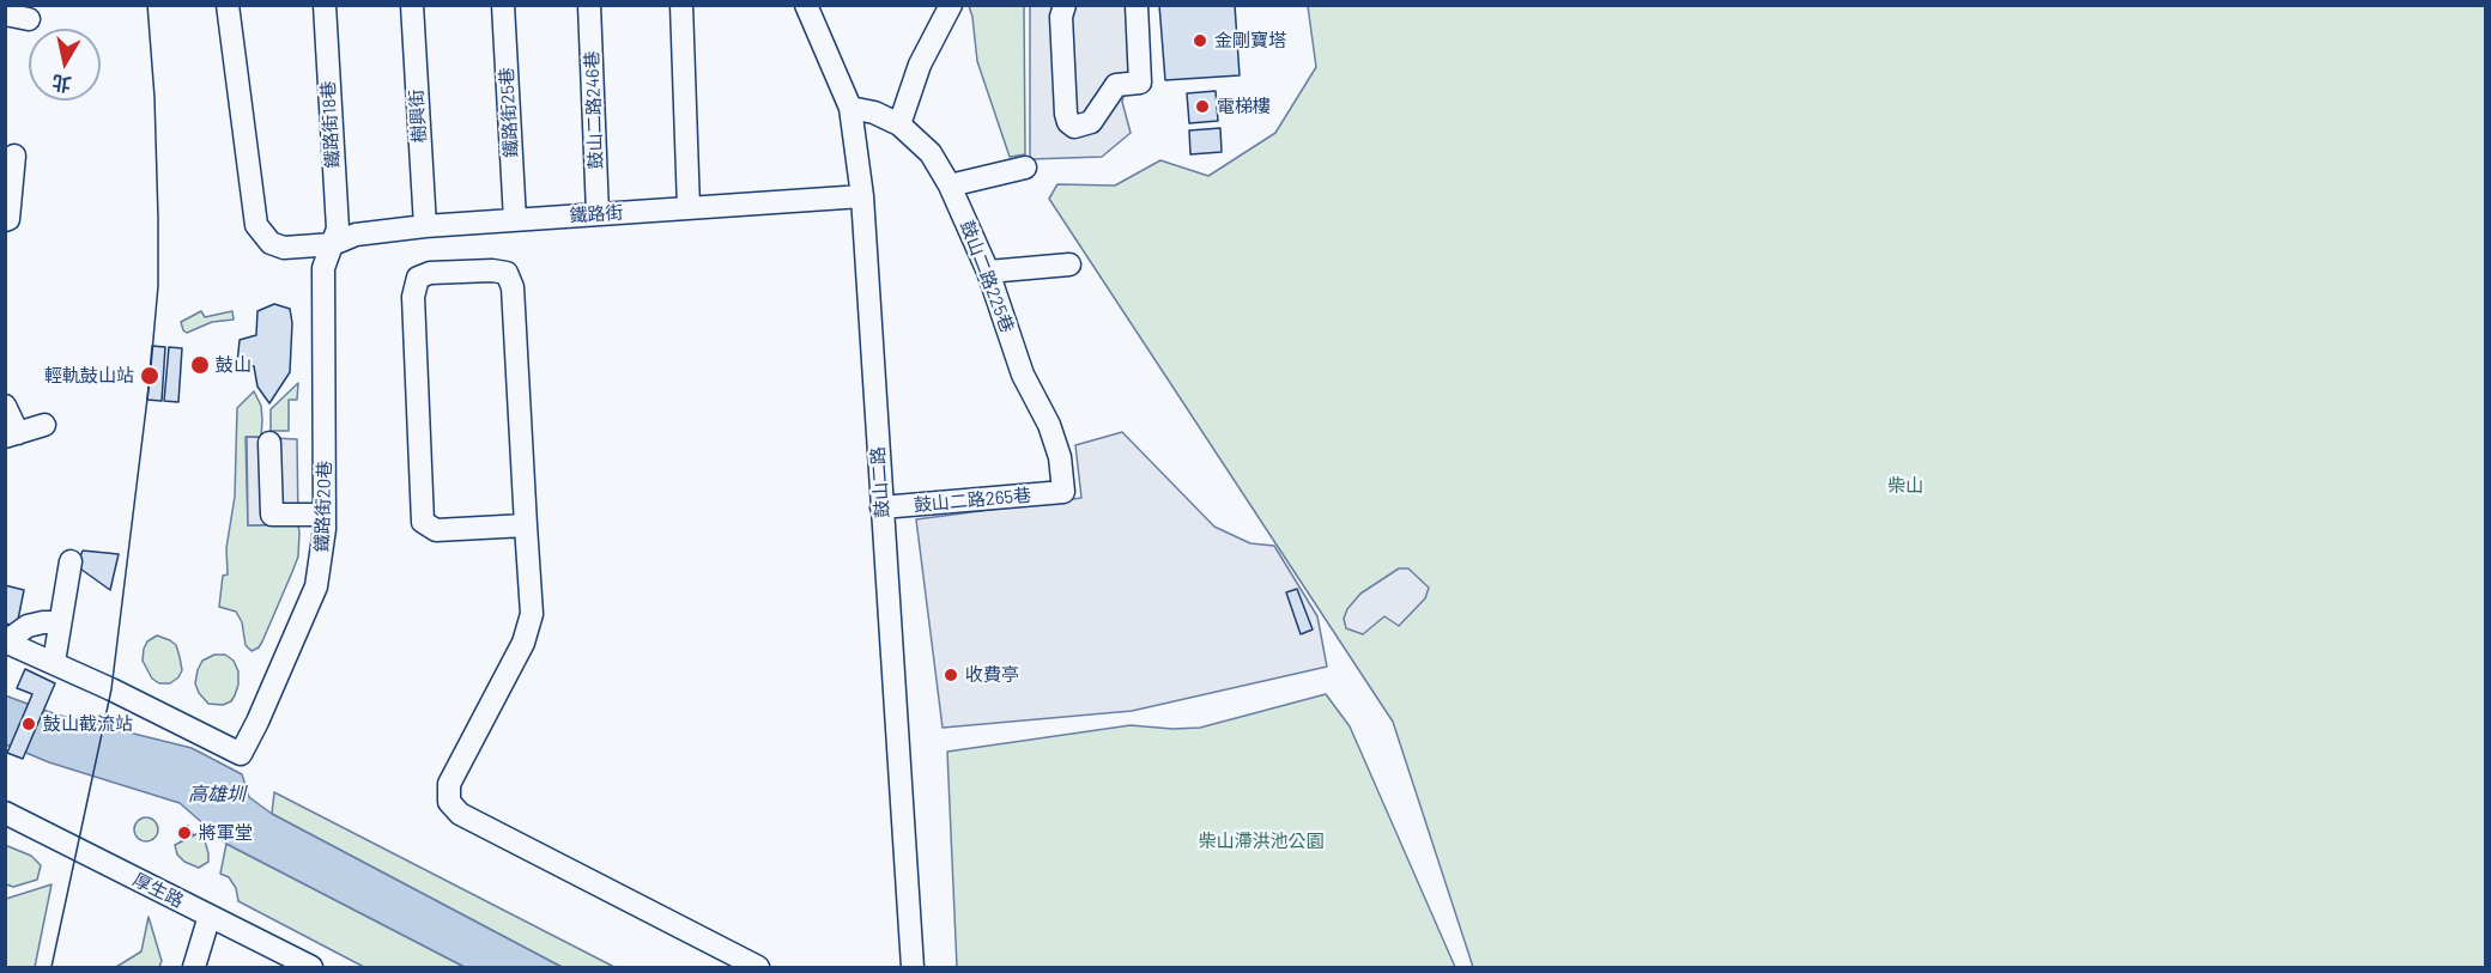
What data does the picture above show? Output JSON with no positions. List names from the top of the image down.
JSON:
{
  "streets": {
    "street": [
      "鼓山二路246巷",
      "鐵路街25巷",
      "樹興街",
      "鐵路街18巷",
      "鐵路街",
      "鼓山二路225巷",
      "鼓山二路",
      "鼓山二路265巷",
      "鐵路街20巷",
      "厚生路"
    ]
  },
  "crossings": [
    ["鼓山二路246巷", "鐵路街"],
    ["鐵路街25巷", "鐵路街"],
    ["樹興街", "鐵路街"],
    ["鐵路街18巷", "鐵路街"],
    ["鐵路街18巷", "鐵路街20巷"],
    ["鐵路街", "鼓山二路"],
    ["鐵路街", "鐵路街20巷"],
    ["鼓山二路225巷", "鼓山二路"],
    ["鼓山二路225巷", "鼓山二路265巷"],
    ["鼓山二路", "鼓山二路265巷"]
  ],
  "water": ["高雄圳"],
  "parks": ["柴山", "柴山滯洪池公園"],
  "places": [
    "金剛寶塔",
    "電梯樓",
    "鼓山",
    "輕軌鼓山站",
    "收費亭",
    "鼓山截流站",
    "將軍堂"
  ],
  "north": "bottom"
}
